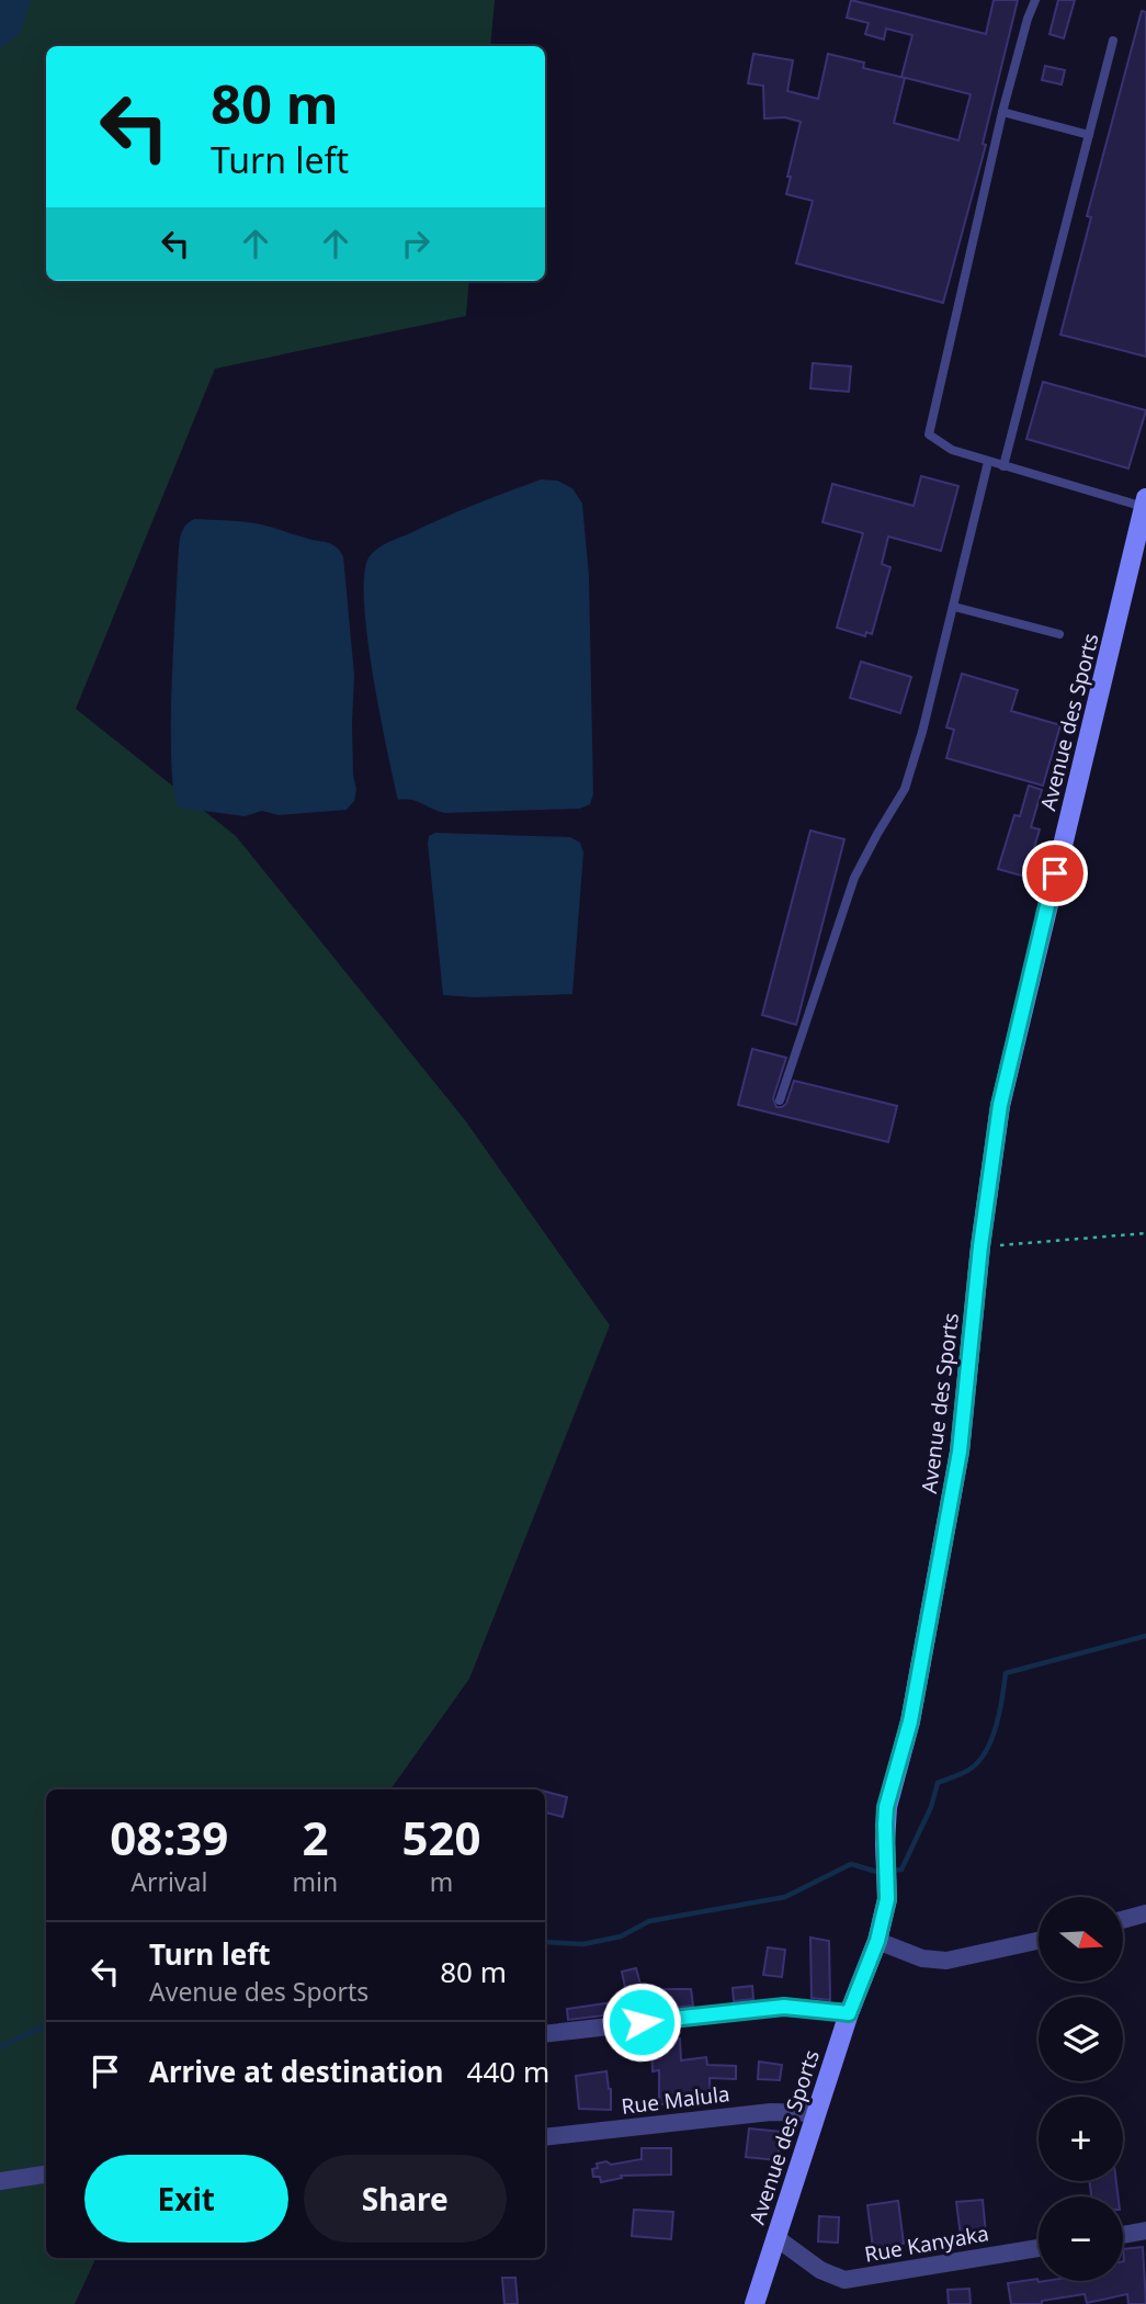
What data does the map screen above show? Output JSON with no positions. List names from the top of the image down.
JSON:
{
  "streets": {
    "street": ["Avenue des Sports", "Rue Malula", "Rue Kanyaka"]
  },
  "crossings": [
    ["Avenue des Sports", "Rue Malula"],
    ["Avenue des Sports", "Rue Kanyaka"]
  ],
  "north": "right",
  "page": {
    "turn": ["80 m", "Turn left"],
    "eta": [
      "08:39",
      "Arrival",
      "2",
      "min",
      "520",
      "m"
    ],
    "map_buttons": ["+", "−"],
    "list": [
      {
        "name": "Turn left",
        "note": "Avenue des Sports",
        "value": "80 m"
      },
      {
        "name": "Arrive at destination",
        "value": "440 m"
      }
    ],
    "buttons": ["Exit", "Share"]
  }
}
